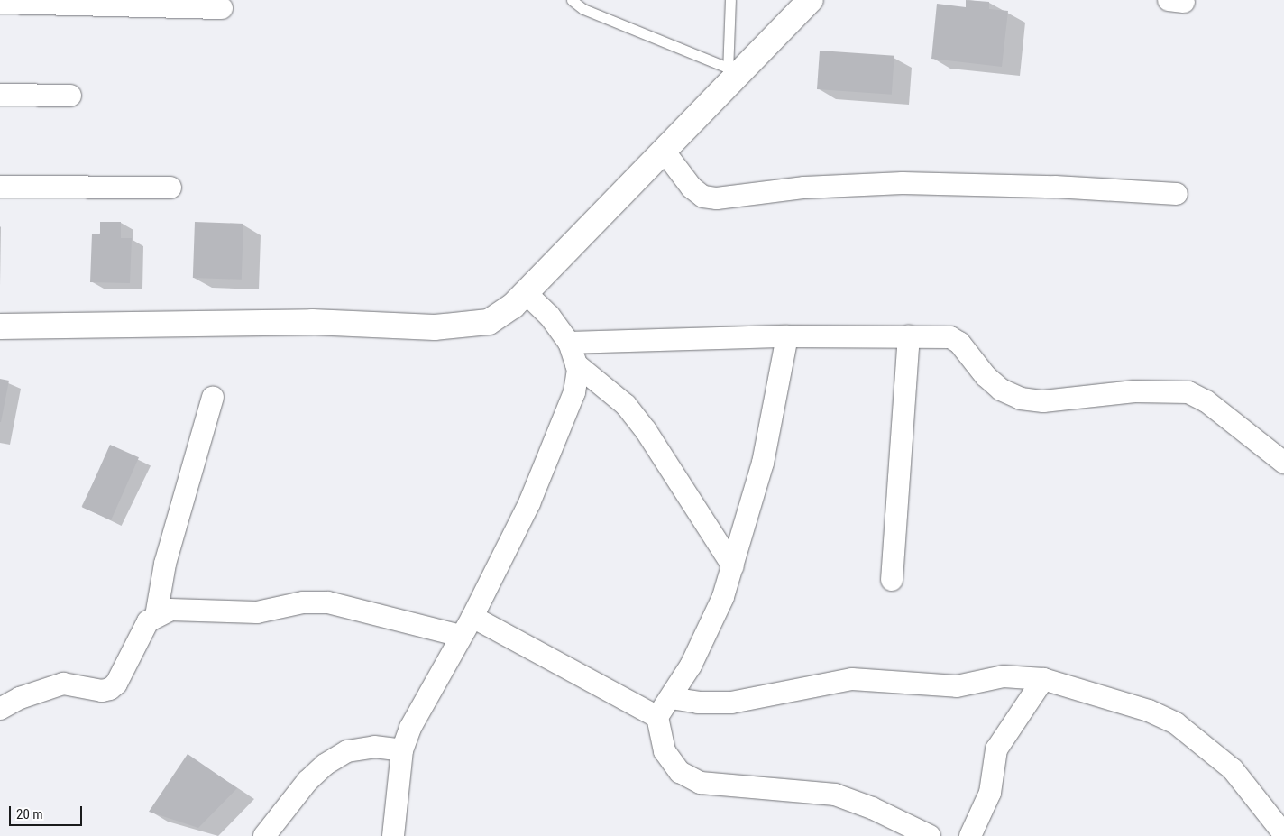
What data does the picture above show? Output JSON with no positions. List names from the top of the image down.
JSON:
{
  "scale_bar": "20 m"
}
